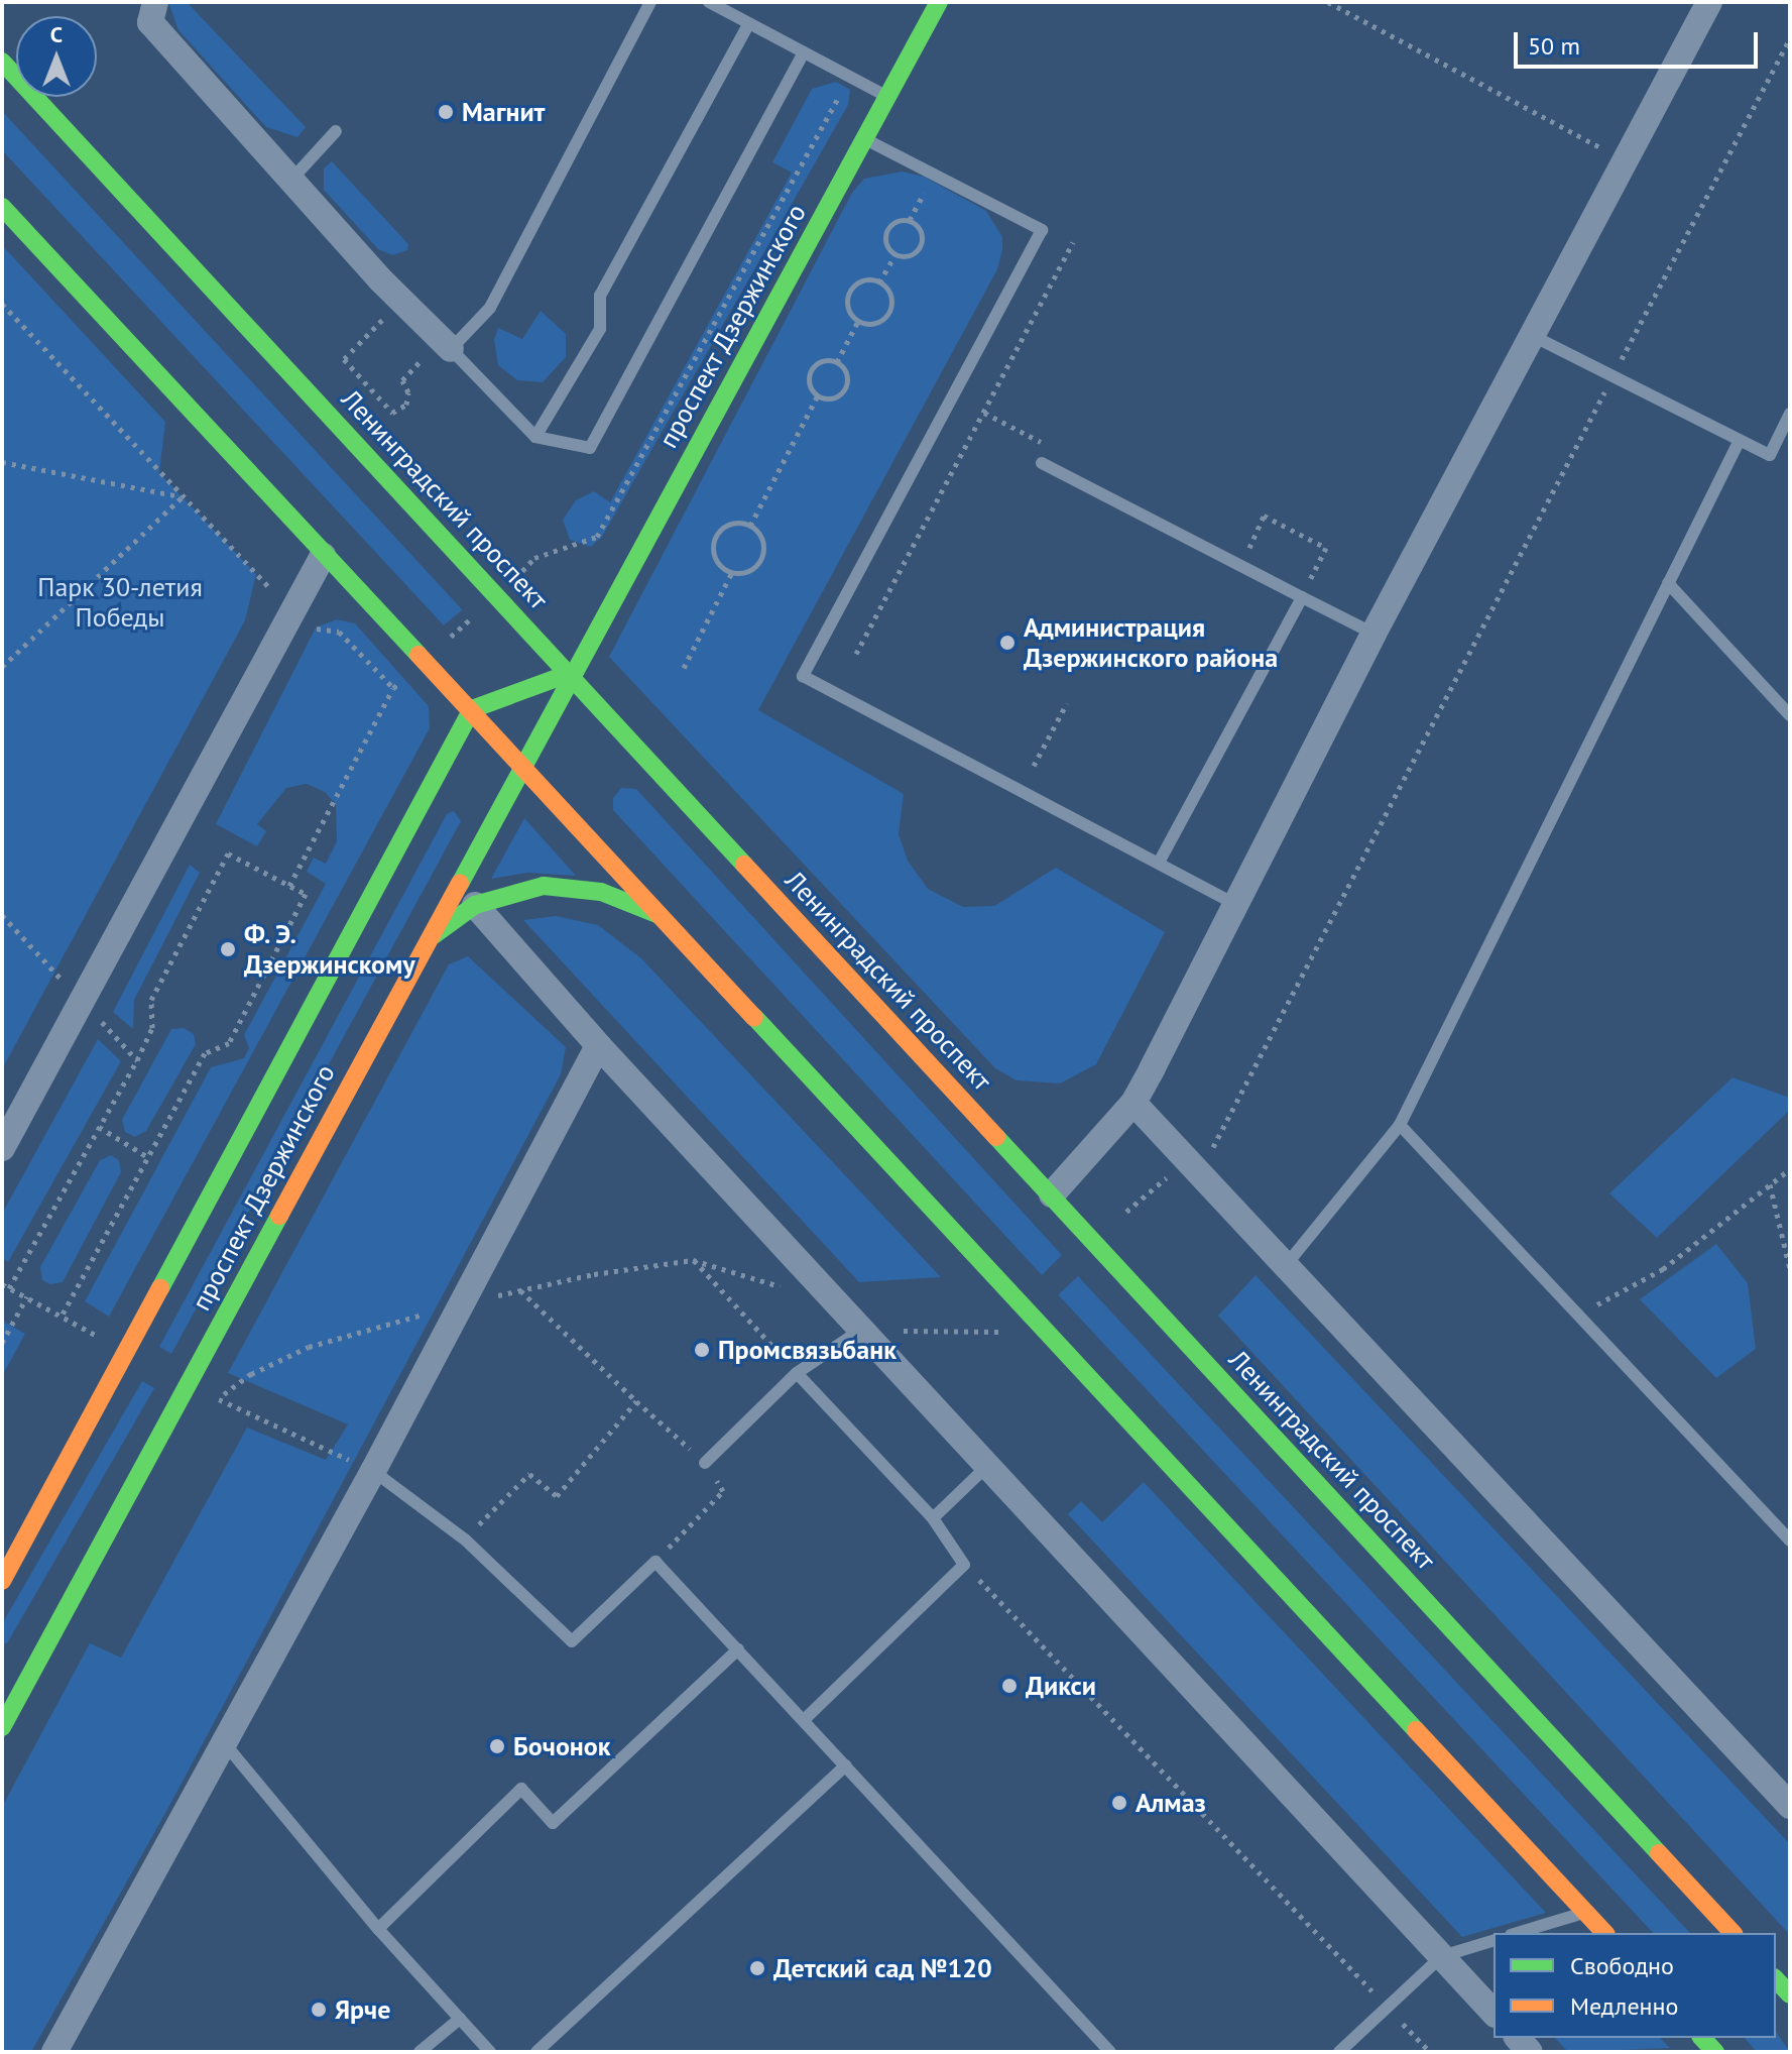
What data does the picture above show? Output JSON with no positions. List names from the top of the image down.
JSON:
{
  "streets": {
    "main road": ["проспект Дзержинского", "Ленинградский проспект"]
  },
  "crossings": [
    ["проспект Дзержинского", "Ленинградский проспект"]
  ],
  "parks": ["Парк 30-летия Победы"],
  "places": [
    "Магнит",
    "Администрация Дзержинского района",
    "Ф. Э. Дзержинскому",
    "Промсвязьбанк",
    "Дикси",
    "Бочонок",
    "Алмаз",
    "Детский сад №120",
    "Ярче"
  ],
  "legend": ["Свободно", "Медленно"],
  "scale_bar": "50 m",
  "north": "top"
}
